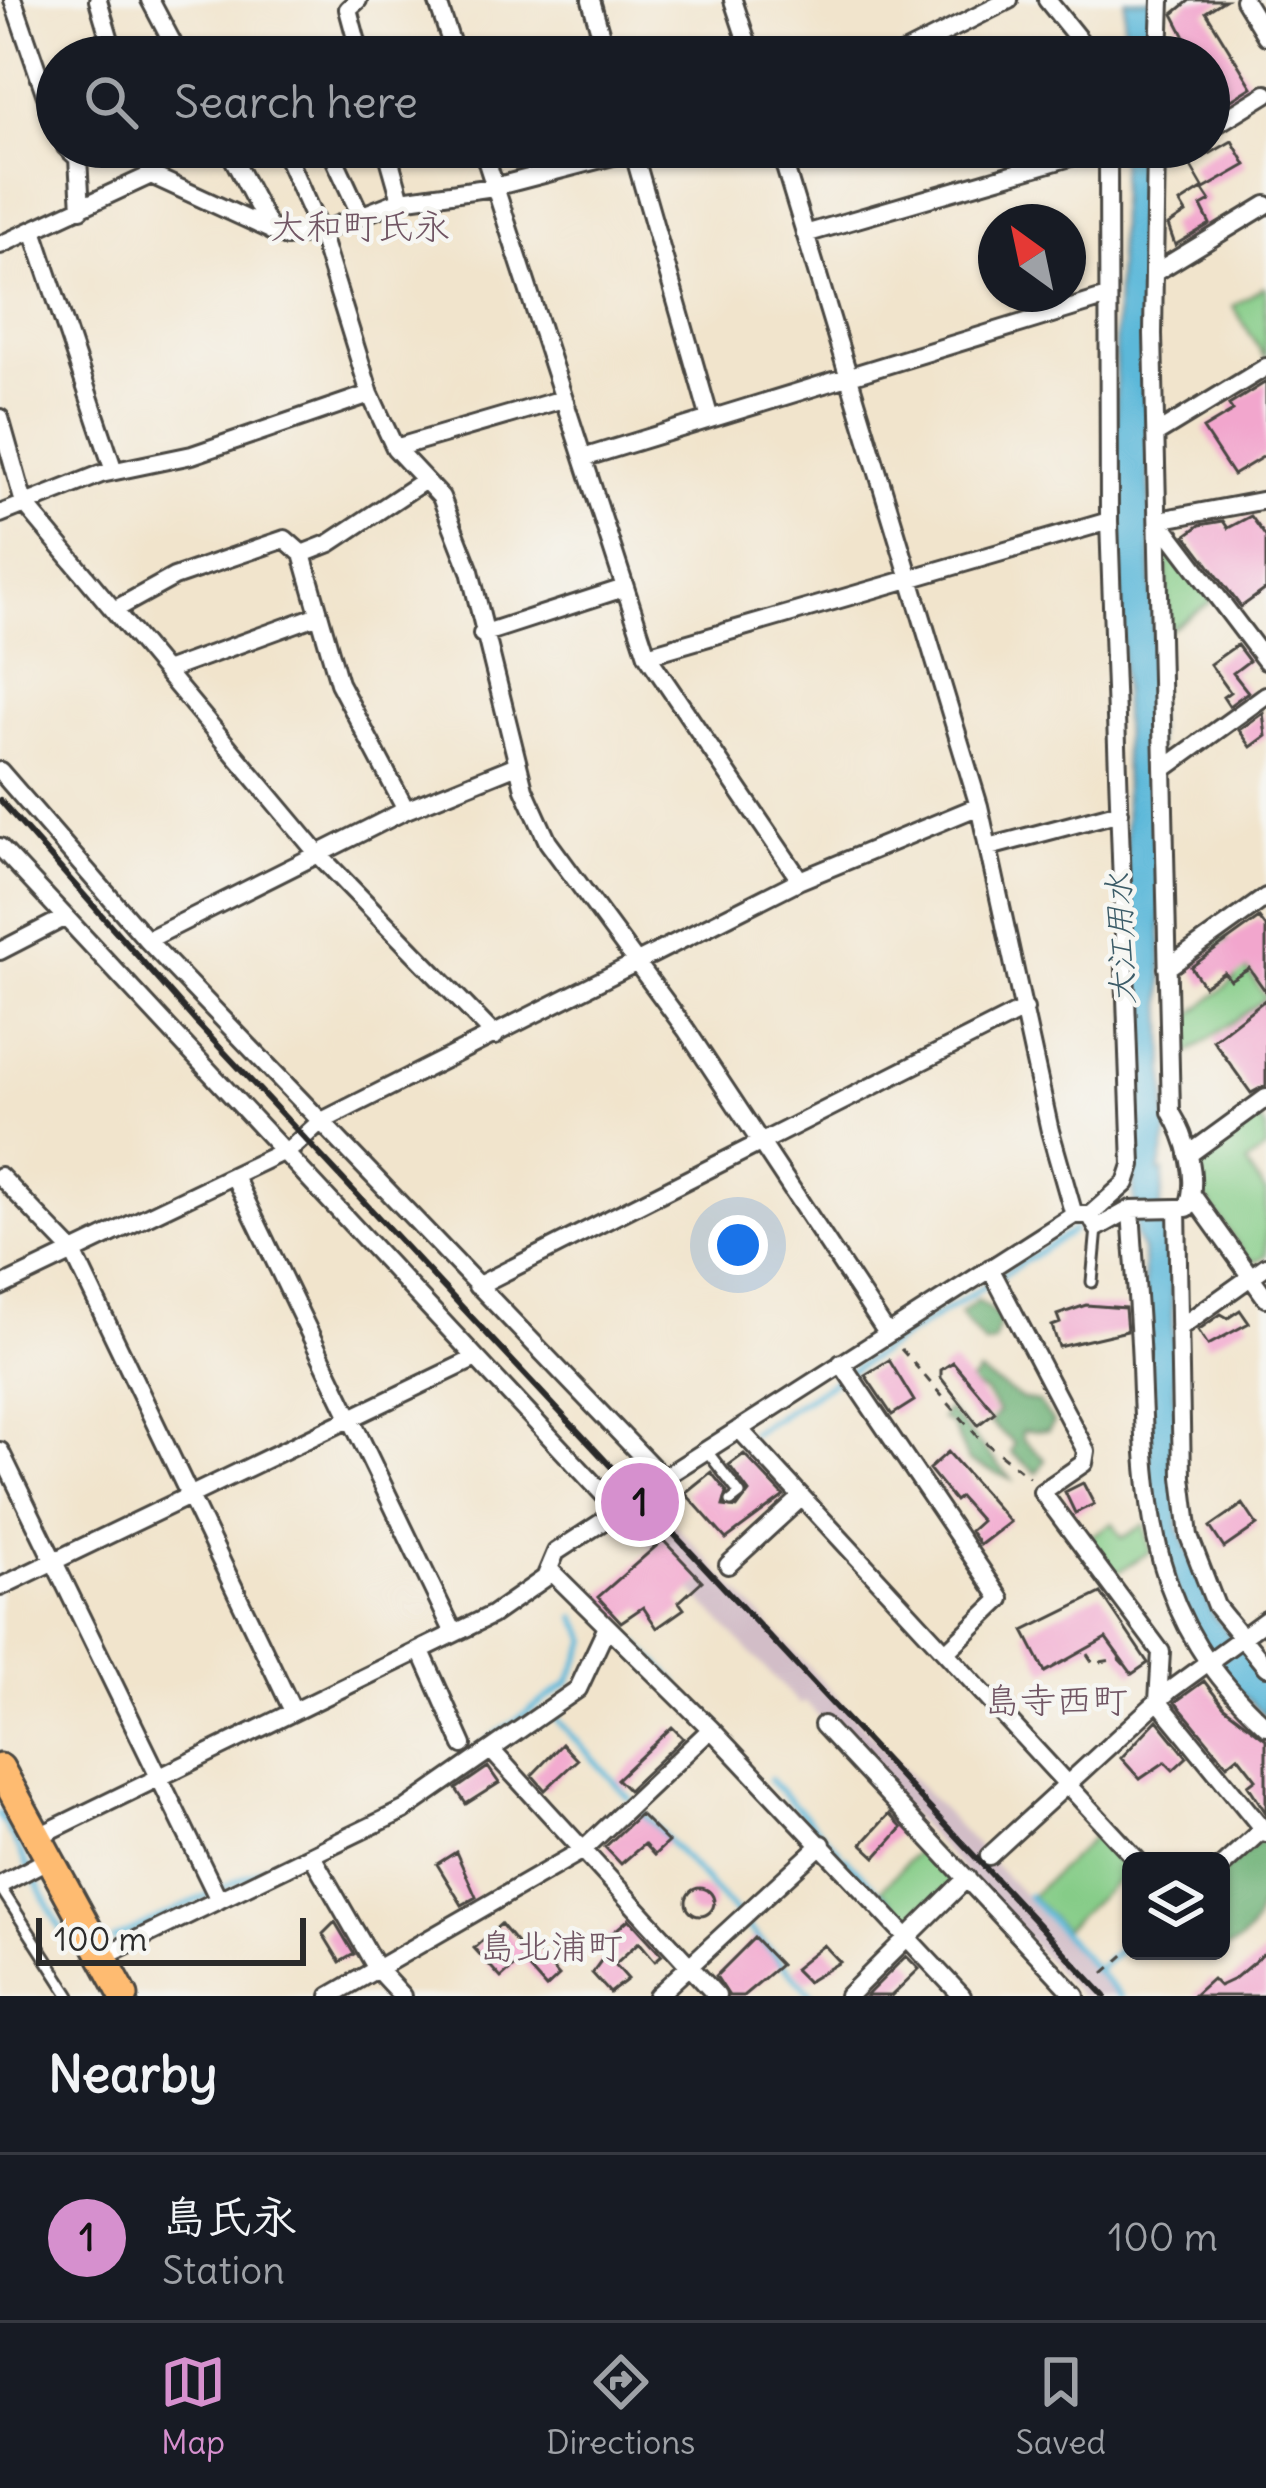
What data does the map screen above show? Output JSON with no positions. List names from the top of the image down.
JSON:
{
  "districts": ["大和町氏永", "島寺西町", "島北浦町"],
  "water": ["大江用水"],
  "scale_bar": "100 m",
  "north": "top left",
  "page": {
    "search": "Search here",
    "pins": "1",
    "scale": "100 m",
    "heading": "Nearby",
    "list": [
      {
        "mark": "1",
        "name": "島氏永",
        "note": "Station",
        "value": "100 m"
      }
    ],
    "nav": ["Map", "Directions", "Saved"]
  }
}
